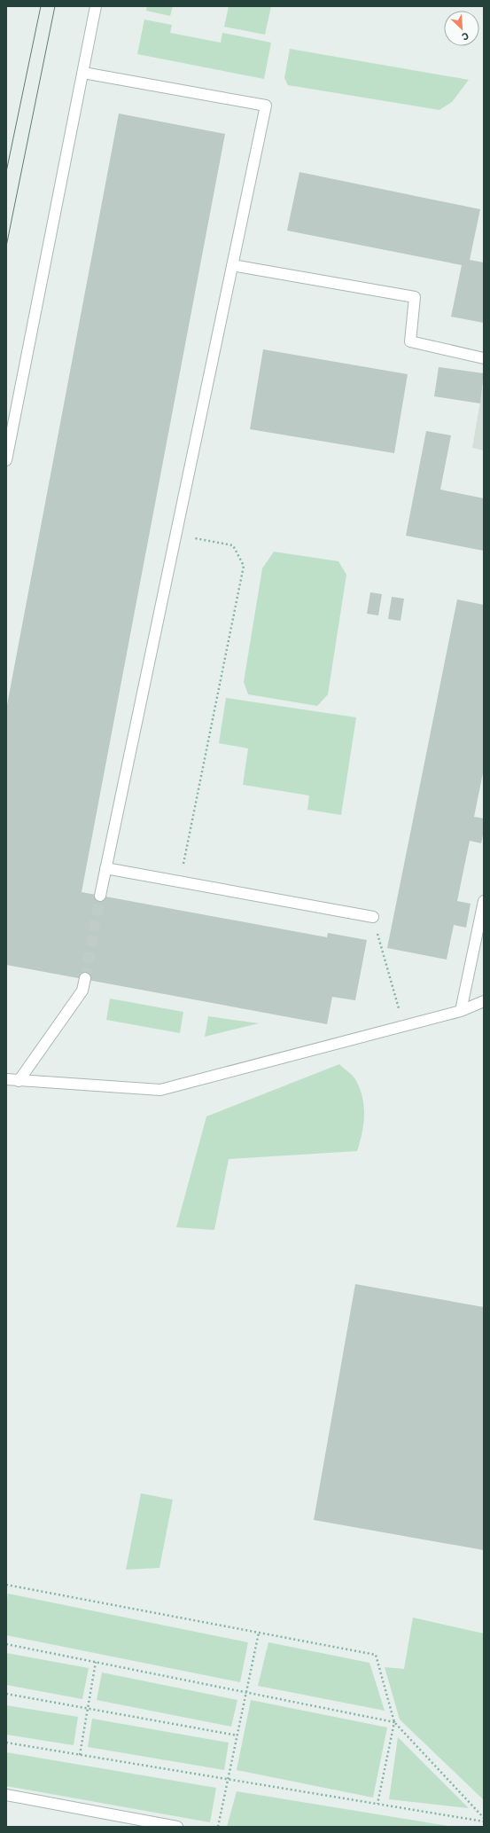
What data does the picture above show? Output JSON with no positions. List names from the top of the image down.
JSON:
{
  "north": "bottom right"
}
